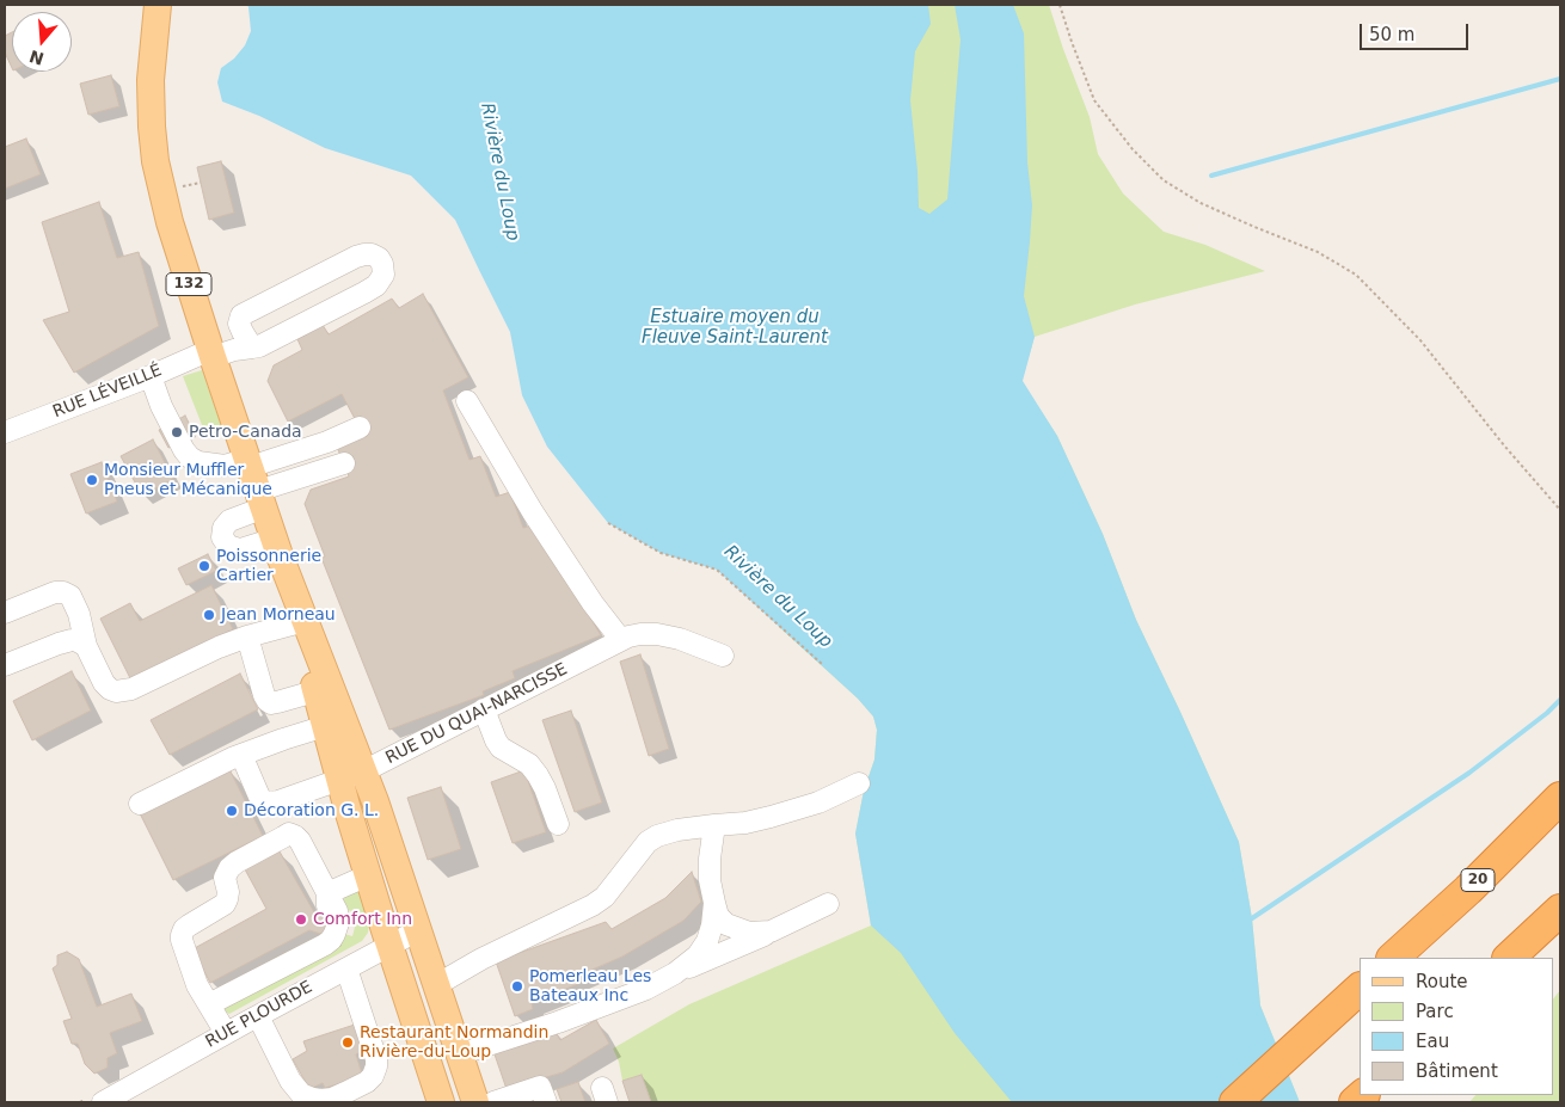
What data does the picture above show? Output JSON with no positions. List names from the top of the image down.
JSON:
{
  "streets": {
    "highway": ["20"],
    "main road": ["132"],
    "street": ["RUE LÉVEILLÉ", "RUE DU QUAI-NARCISSE", "RUE PLOURDE"]
  },
  "crossings": [
    ["132", "RUE LÉVEILLÉ"],
    ["132", "RUE DU QUAI-NARCISSE"],
    ["132", "RUE PLOURDE"]
  ],
  "water": ["Rivière du Loup", "Estuaire moyen du Fleuve Saint-Laurent"],
  "places": [
    "Petro-Canada",
    "Monsieur Muffler Pneus et Mécanique",
    "Poissonnerie Cartier",
    "Jean Morneau",
    "Décoration G. L.",
    "Comfort Inn",
    "Pomerleau Les Bateaux Inc",
    "Restaurant Normandin Rivière-du-Loup"
  ],
  "legend": [
    "Route",
    "Parc",
    "Eau",
    "Bâtiment"
  ],
  "scale_bar": "50 m",
  "north": "bottom"
}
